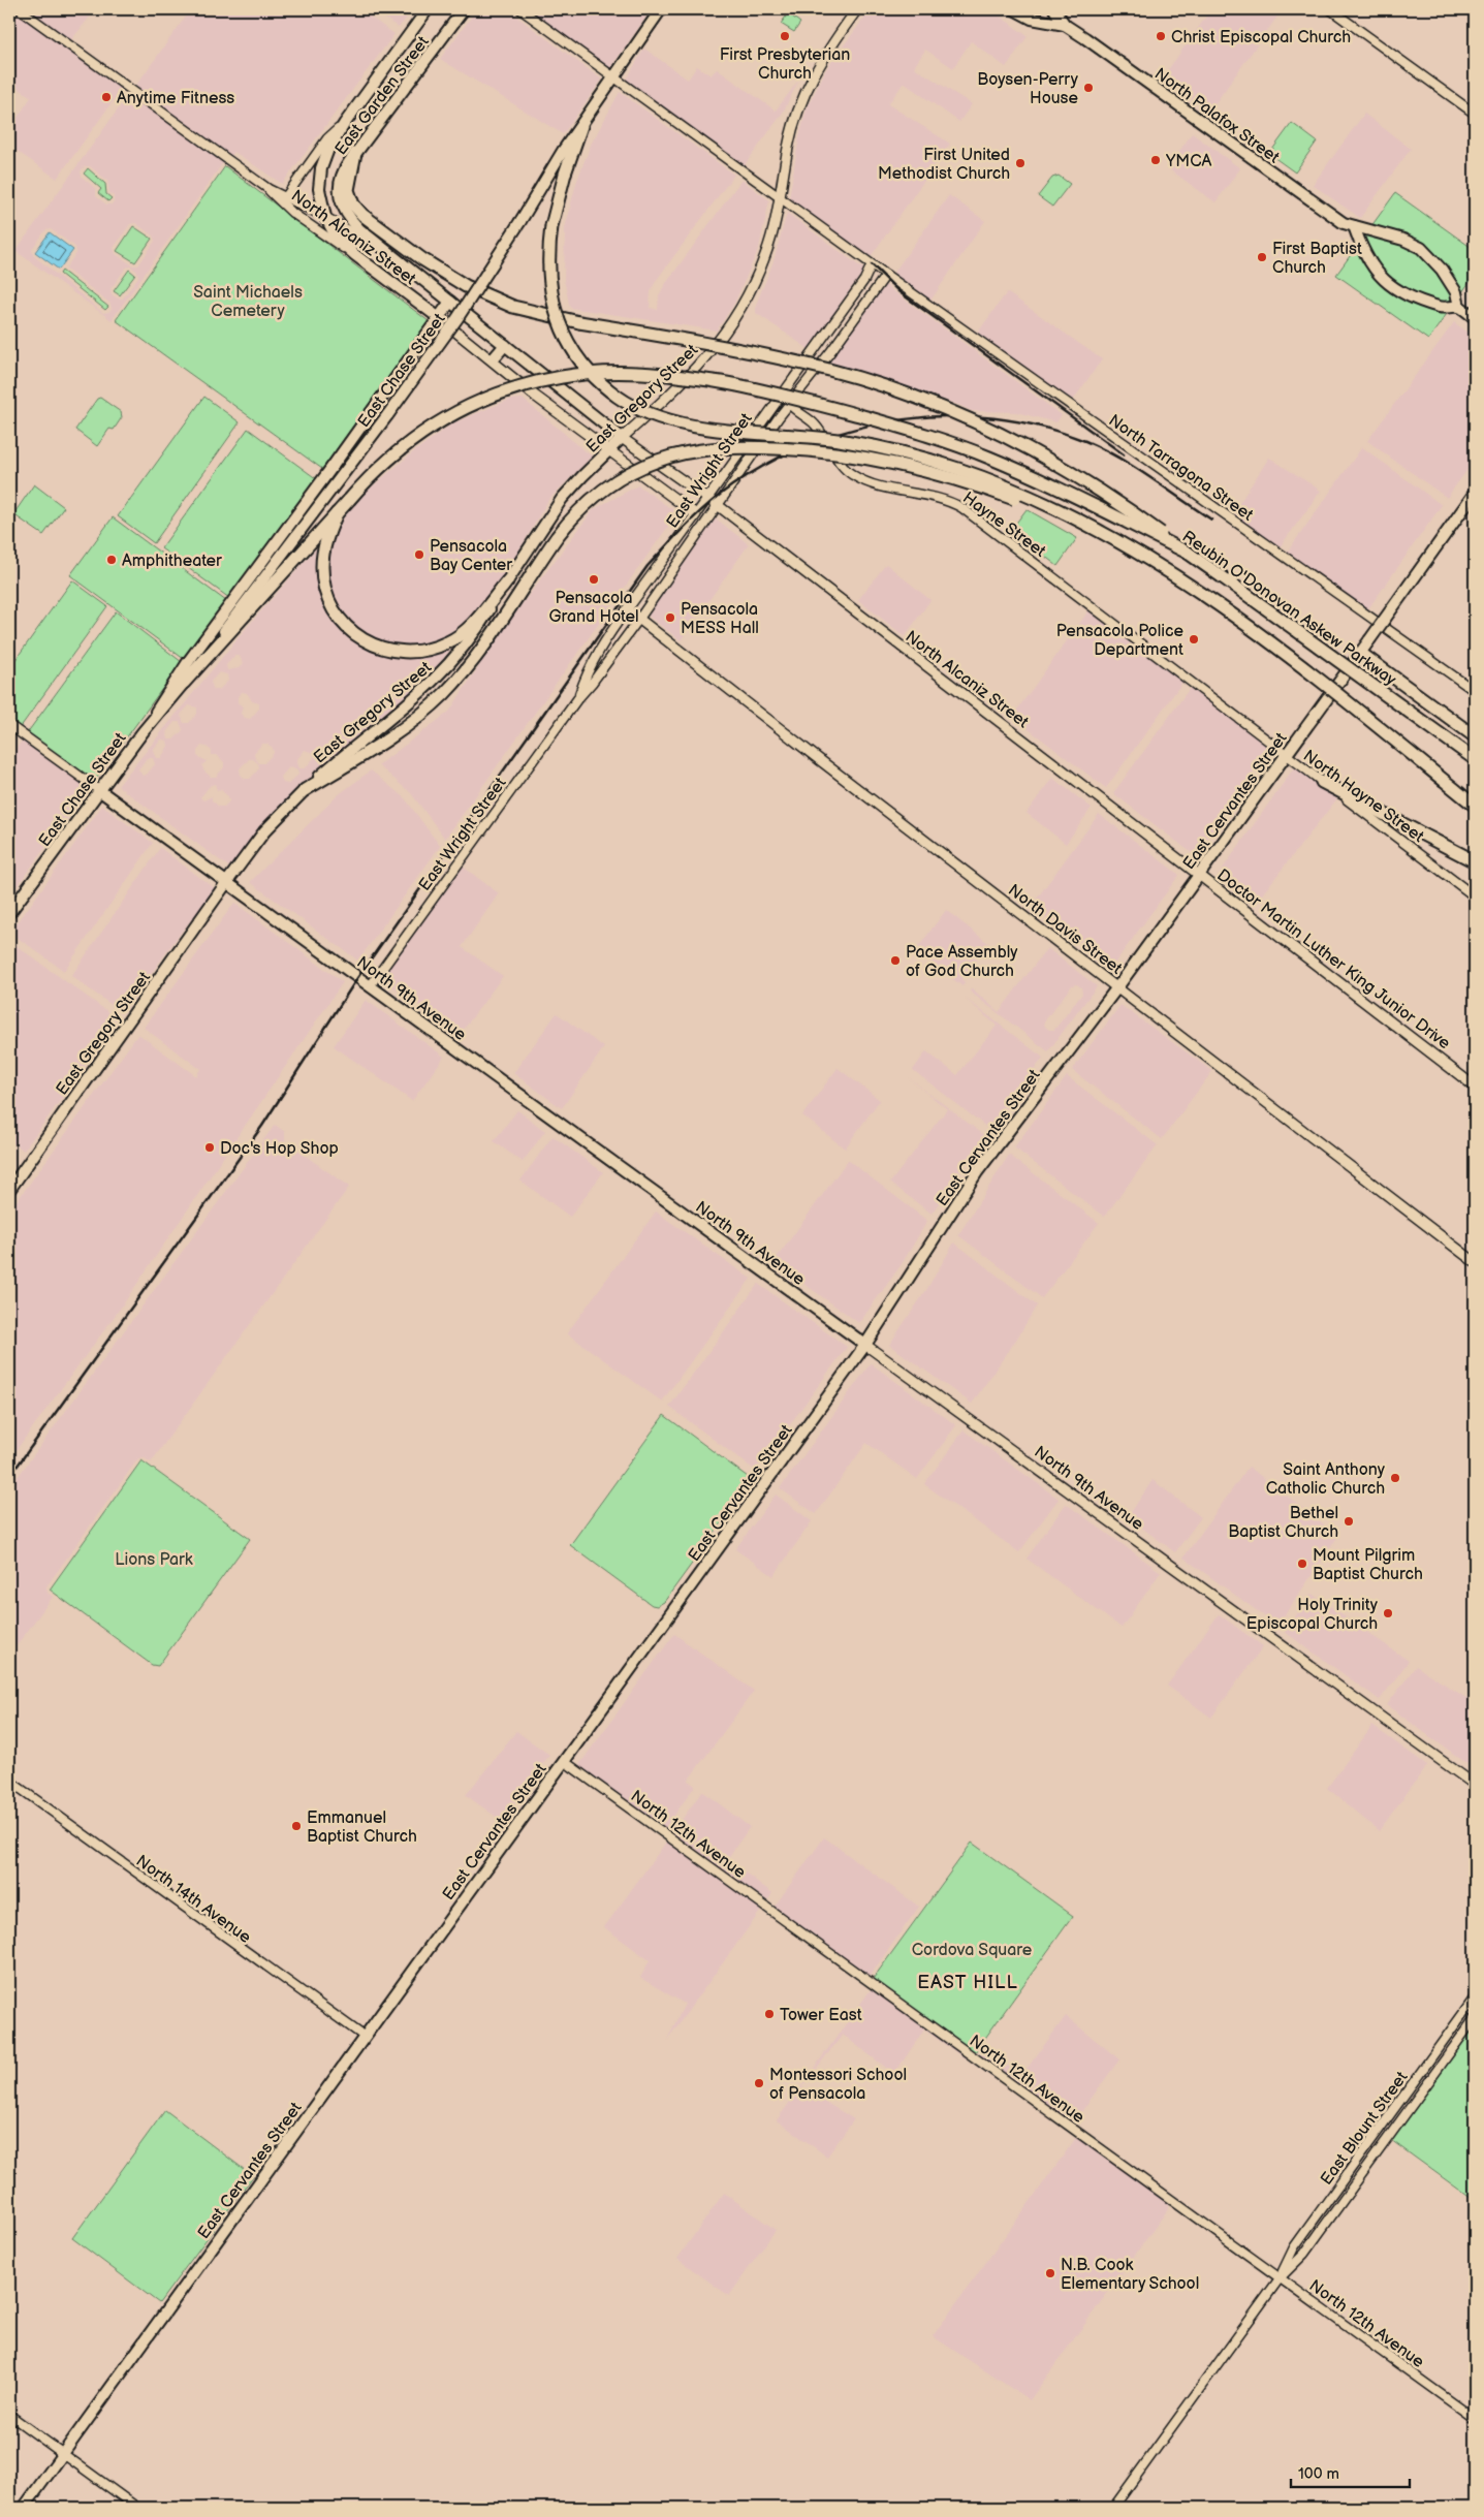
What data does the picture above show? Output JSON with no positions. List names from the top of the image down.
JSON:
{
  "streets": {
    "highway": ["Reubin O'Donovan Askew Parkway"],
    "main road": [
      "East Garden Street",
      "North Palafox Street",
      "North Alcaniz Street",
      "East Chase Street",
      "East Gregory Street",
      "East Wright Street",
      "East Cervantes Street",
      "North Davis Street",
      "Doctor Martin Luther King Junior Drive",
      "North 9th Avenue"
    ],
    "street": [
      "North Tarragona Street",
      "Hayne Street",
      "North Hayne Street",
      "North 12th Avenue",
      "North 14th Avenue",
      "East Blount Street"
    ]
  },
  "crossings": [
    ["East Garden Street", "North Alcaniz Street"],
    ["North Alcaniz Street", "East Chase Street"],
    ["North Alcaniz Street", "East Gregory Street"],
    ["North Alcaniz Street", "East Wright Street"],
    ["North Alcaniz Street", "East Cervantes Street"],
    ["North Alcaniz Street", "Doctor Martin Luther King Junior Drive"],
    ["East Chase Street", "North Tarragona Street"],
    ["East Chase Street", "Reubin O'Donovan Askew Parkway"],
    ["East Chase Street", "North 9th Avenue"],
    ["East Gregory Street", "North Tarragona Street"],
    ["East Gregory Street", "North 9th Avenue"],
    ["North Tarragona Street", "East Wright Street"],
    ["East Wright Street", "Hayne Street"],
    ["East Wright Street", "North Davis Street"],
    ["East Wright Street", "North 9th Avenue"],
    ["Hayne Street", "North Hayne Street"],
    ["North Hayne Street", "East Cervantes Street"],
    ["East Cervantes Street", "North Davis Street"],
    ["East Cervantes Street", "Doctor Martin Luther King Junior Drive"],
    ["East Cervantes Street", "North 9th Avenue"],
    ["East Cervantes Street", "North 12th Avenue"],
    ["East Cervantes Street", "North 14th Avenue"],
    ["North 12th Avenue", "East Blount Street"]
  ],
  "districts": ["EAST HILL"],
  "parks": ["Saint Michaels Cemetery", "Lions Park", "Cordova Square"],
  "places": [
    "First Presbyterian Church",
    "Christ Episcopal Church",
    "Boysen-Perry House",
    "Anytime Fitness",
    "YMCA",
    "First United Methodist Church",
    "First Baptist Church",
    "Pensacola Bay Center",
    "Amphitheater",
    "Pensacola Grand Hotel",
    "Pensacola MESS Hall",
    "Pensacola Police Department",
    "Pace Assembly of God Church",
    "Doc's Hop Shop",
    "Saint Anthony Catholic Church",
    "Bethel Baptist Church",
    "Mount Pilgrim Baptist Church",
    "Holy Trinity Episcopal Church",
    "Emmanuel Baptist Church",
    "Tower East",
    "Montessori School of Pensacola",
    "N.B. Cook Elementary School"
  ],
  "scale_bar": "100 m"
}
